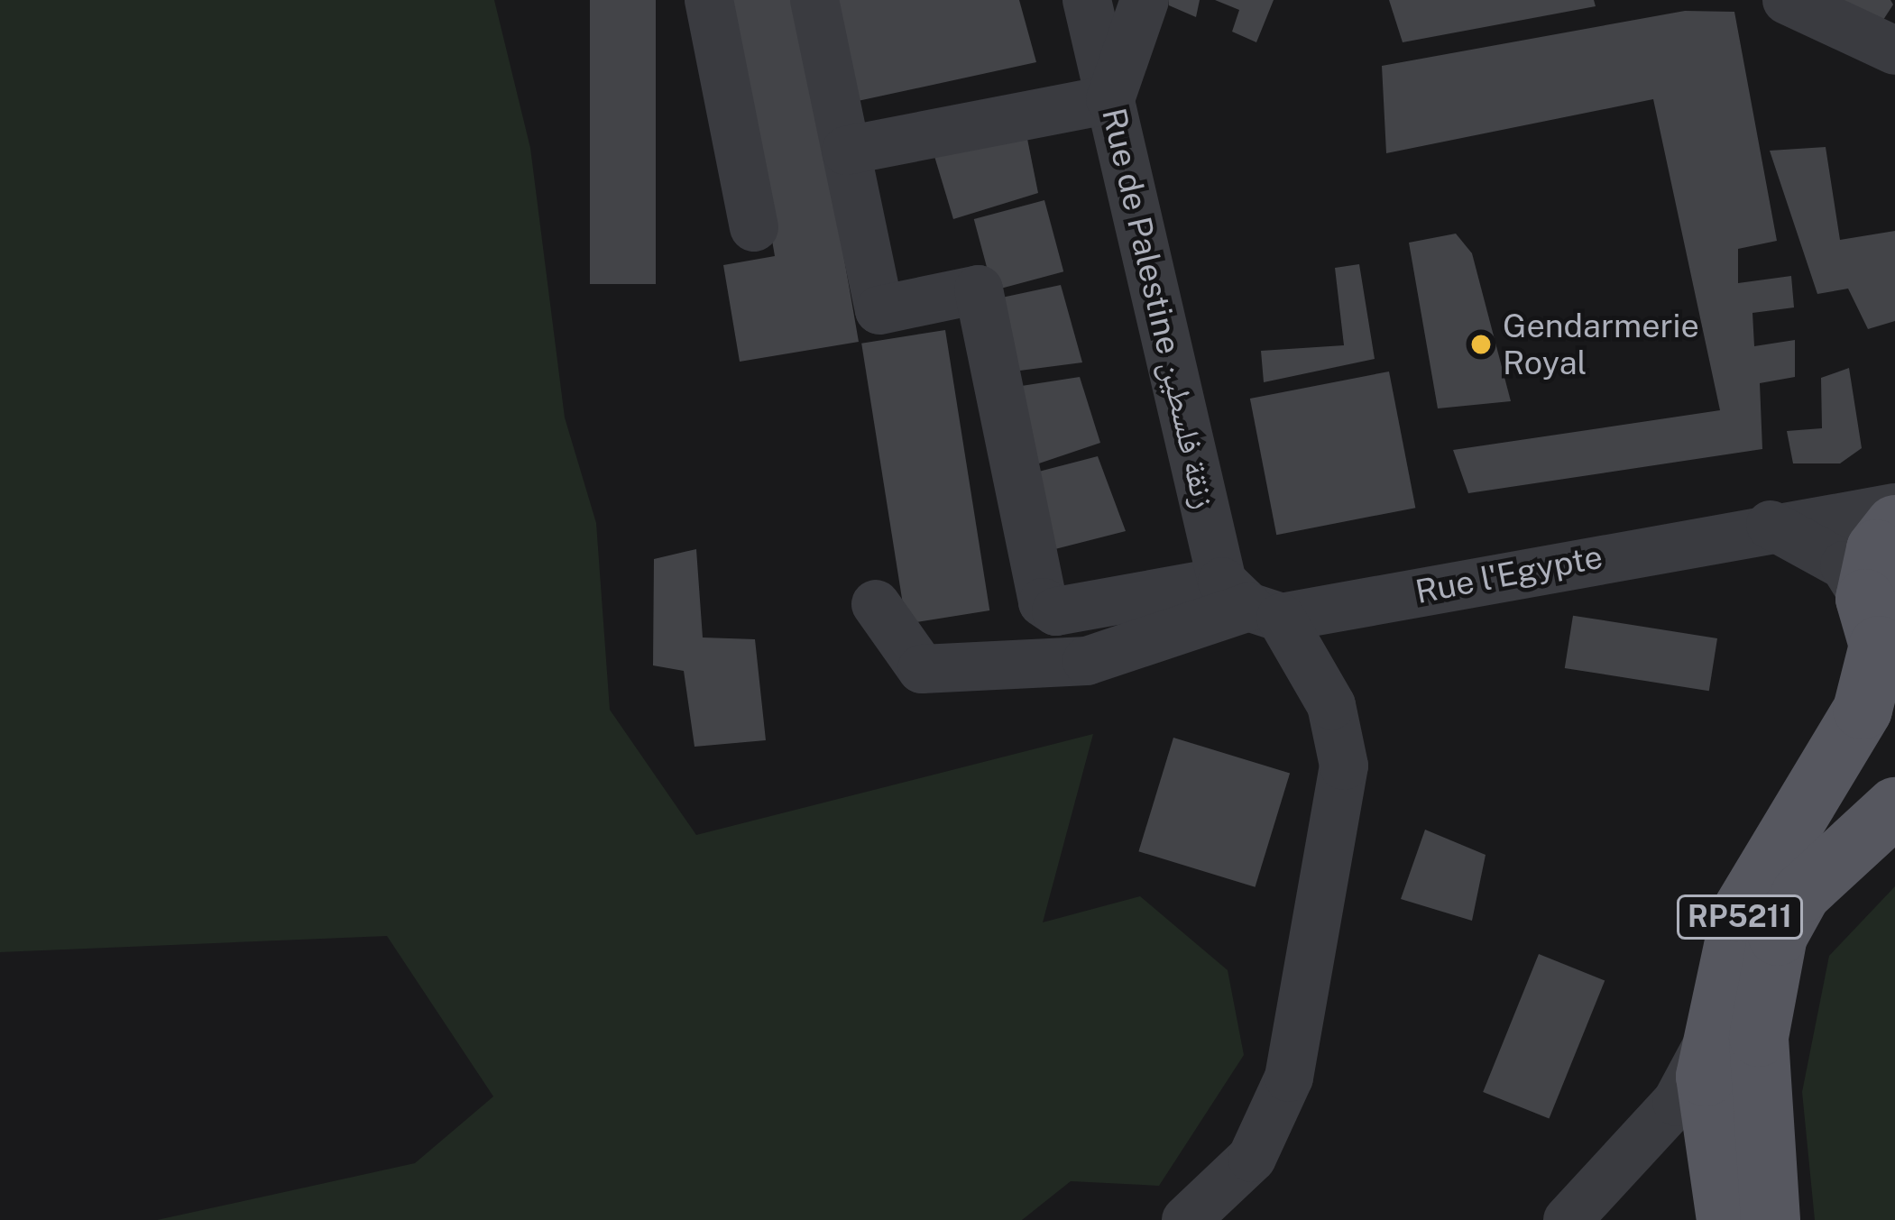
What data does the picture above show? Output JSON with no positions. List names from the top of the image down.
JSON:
{
  "streets": {
    "main road": ["RP5211"],
    "street": ["Rue de Palestine زنقة فلسطين", "Rue l'Egypte"]
  },
  "crossings": [
    ["Rue de Palestine زنقة فلسطين", "Rue l'Egypte"]
  ],
  "places": ["Gendarmerie Royal"]
}
